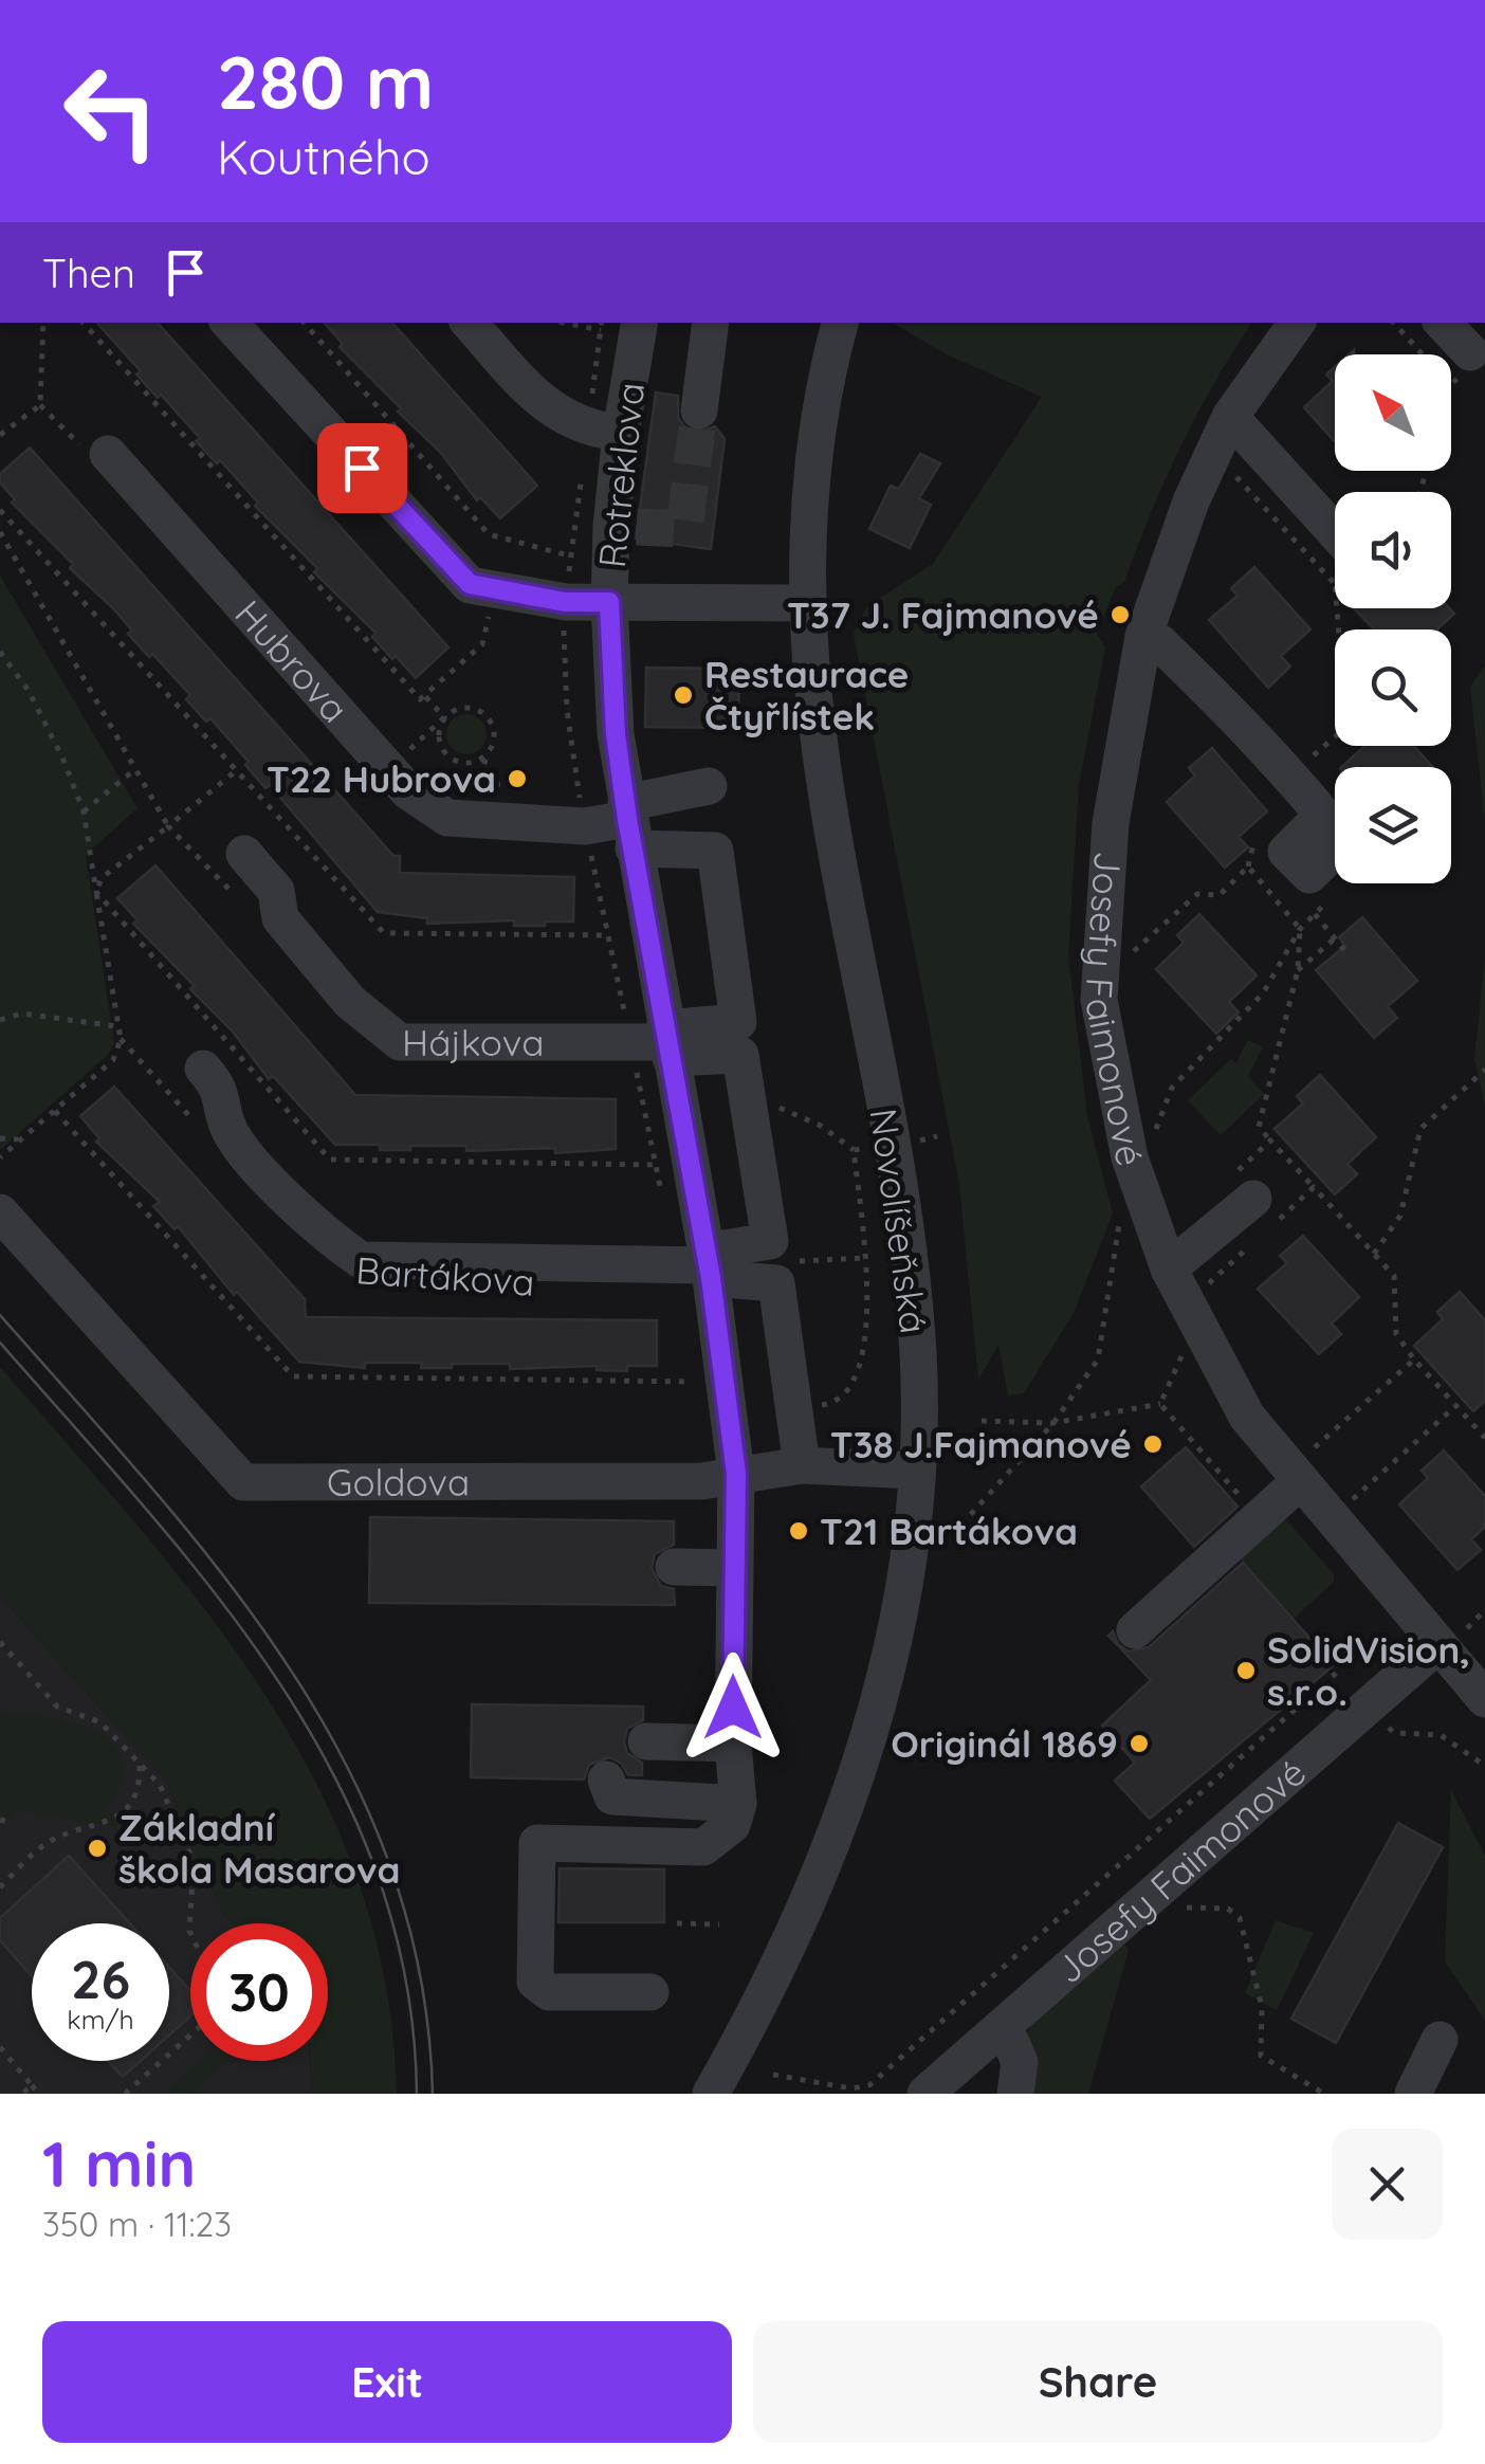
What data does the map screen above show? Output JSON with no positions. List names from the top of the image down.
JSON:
{
  "streets": {
    "street": [
      "Rotreklova",
      "Hubrova",
      "Josefy Faimonové",
      "Hájkova",
      "Novolíšeňská",
      "Bartákova",
      "Goldova"
    ]
  },
  "crossings": [
    ["Rotreklova", "Hubrova"],
    ["Rotreklova", "Hájkova"],
    ["Rotreklova", "Bartákova"],
    ["Rotreklova", "Goldova"],
    ["Novolíšeňská", "Goldova"]
  ],
  "places": [
    "T37 J. Fajmanové",
    "Restaurace Čtyřlístek",
    "T22 Hubrova",
    "T38 J.Fajmanové",
    "T21 Bartákova",
    "SolidVision, s.r.o.",
    "Originál 1869",
    "Základní škola Masarova"
  ],
  "north": "top left",
  "page": {
    "turn": ["280 m", "Koutného"],
    "then": "Then",
    "speed": "26 km/h",
    "limit": "30",
    "heading": ["1 min", "350 m · 11:23"],
    "buttons": ["Exit", "Share"]
  }
}
